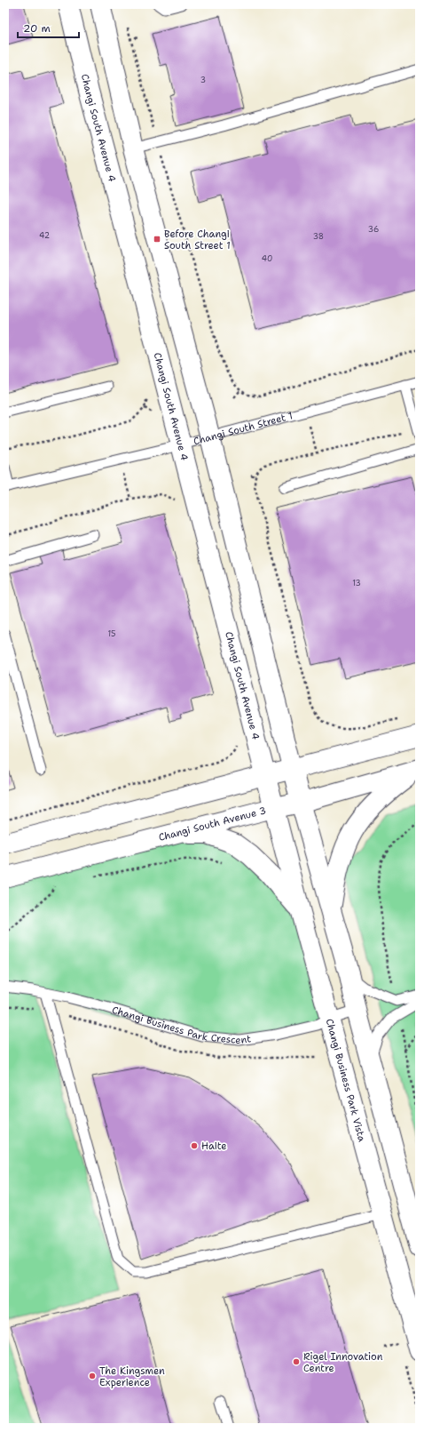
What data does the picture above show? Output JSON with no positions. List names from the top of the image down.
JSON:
{
  "streets": {
    "main road": ["Changi South Avenue 4", "Changi South Avenue 3", "Changi Business Park Vista"],
    "lane": ["Changi South Street 1", "Changi Business Park Crescent"]
  },
  "crossings": [
    ["Changi South Avenue 4", "Changi South Street 1"],
    ["Changi South Avenue 4", "Changi South Avenue 3"],
    ["Changi South Avenue 4", "Changi Business Park Vista"],
    ["Changi South Avenue 3", "Changi Business Park Vista"],
    ["Changi Business Park Crescent", "Changi Business Park Vista"]
  ],
  "places": {
    "transit": ["Before Changi South Street 1"],
    "other": ["Haite", "Rigel Innovation Centre", "The Kingsmen Experience"]
  },
  "house_numbers": [
    "3",
    "36",
    "42",
    "38",
    "40",
    "13",
    "15"
  ],
  "scale_bar": "20 m"
}
